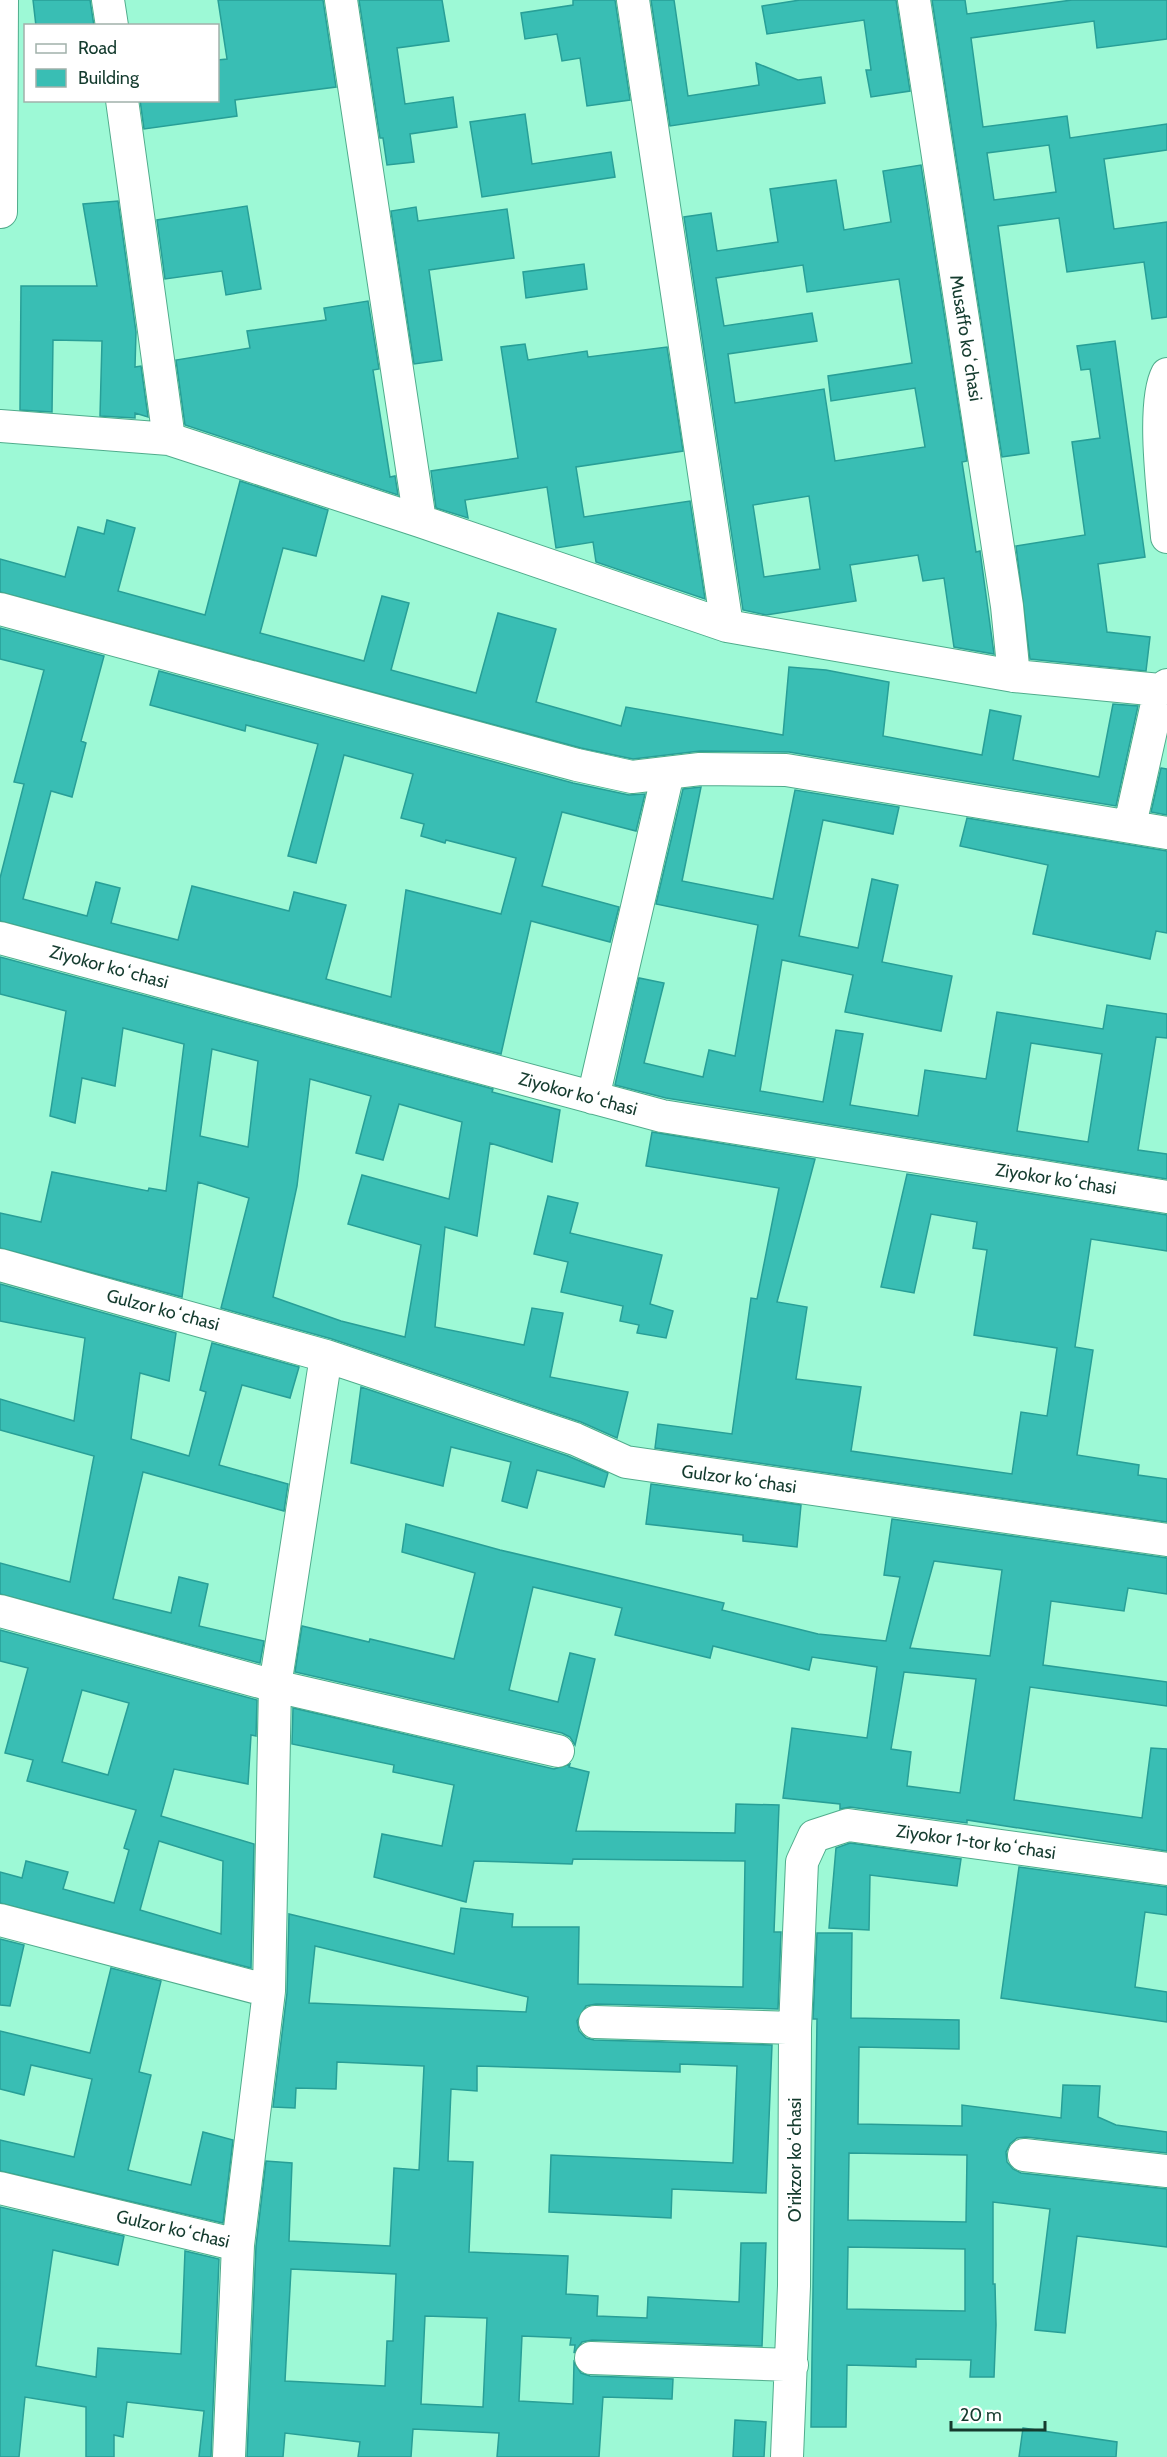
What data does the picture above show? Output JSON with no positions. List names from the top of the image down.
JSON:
{
  "streets": {
    "street": [
      "Musaffo koʻchasi",
      "Ziyokor koʻchasi",
      "Gulzor koʻchasi",
      "Ziyokor 1-tor koʻchasi",
      "O'rikzor koʻchasi"
    ]
  },
  "crossings": [
    ["Ziyokor 1-tor koʻchasi", "O'rikzor koʻchasi"]
  ],
  "legend": ["Road", "Building"],
  "scale_bar": "20 m"
}
